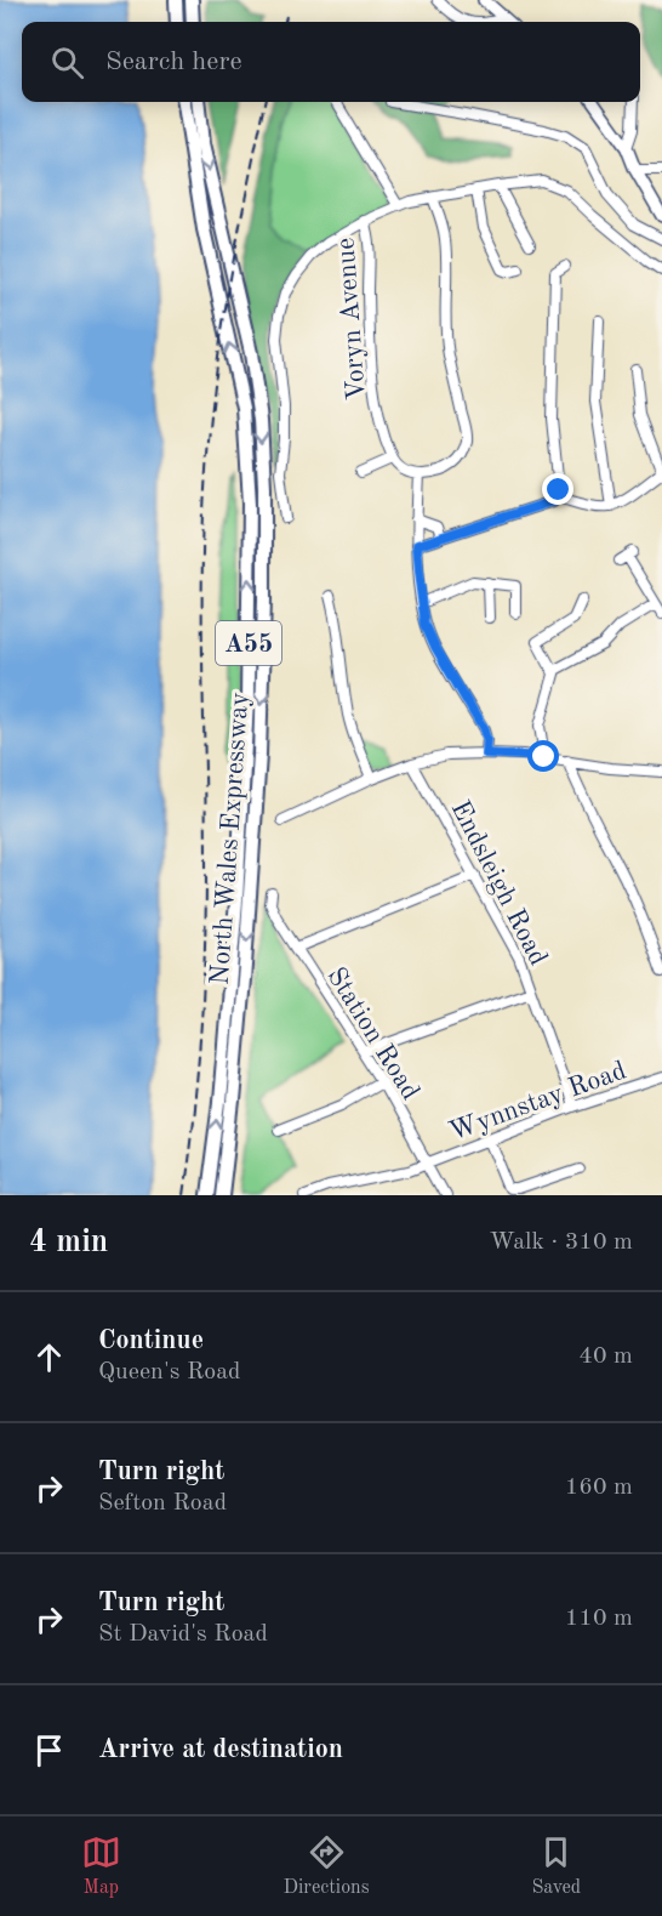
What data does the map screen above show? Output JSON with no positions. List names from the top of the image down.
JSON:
{
  "streets": {
    "highway": ["A55", "North Wales Expressway"],
    "street": [
      "Voryn Avenue",
      "Endsleigh Road",
      "Station Road",
      "Wynnstay Road"
    ]
  },
  "crossings": [
    ["Endsleigh Road", "Wynnstay Road"],
    ["Station Road", "Wynnstay Road"]
  ],
  "page": {
    "search": "Search here",
    "heading": ["4 min", "Walk · 310 m"],
    "list": [
      ["Continue", "Queen's Road", "40 m"],
      ["Turn right", "Sefton Road", "160 m"],
      ["Turn right", "St David's Road", "110 m"],
      "Arrive at destination"
    ],
    "nav": ["Map", "Directions", "Saved"]
  }
}
